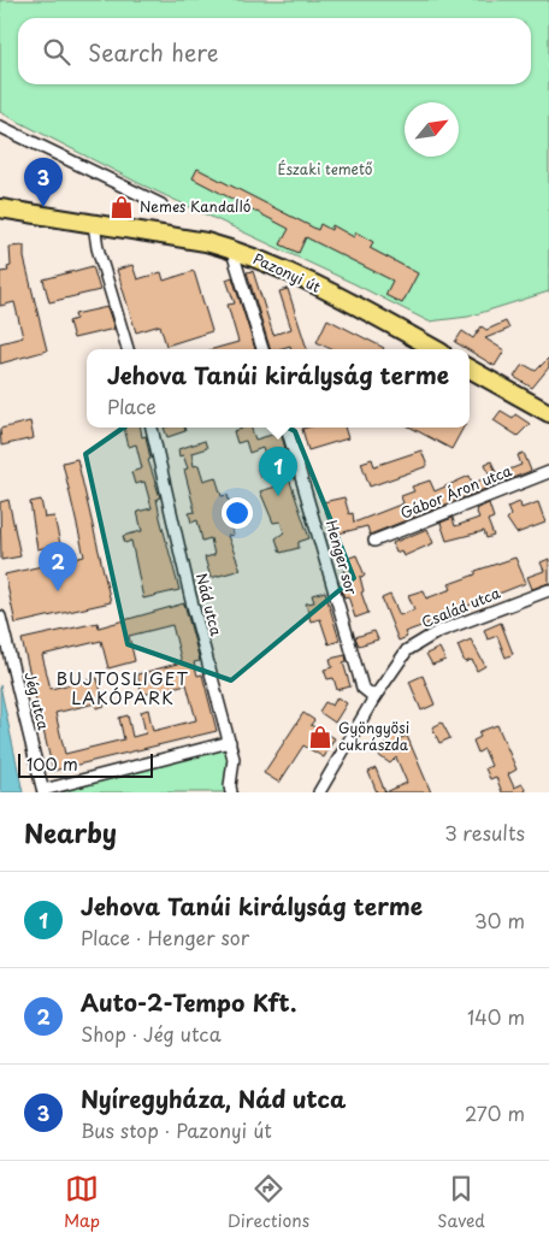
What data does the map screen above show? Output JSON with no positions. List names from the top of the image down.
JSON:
{
  "streets": {
    "main road": ["Pazonyi út"],
    "street": [
      "Gábor Áron utca",
      "Henger sor",
      "Nád utca",
      "Család utca",
      "Jég utca"
    ]
  },
  "crossings": [
    ["Henger sor", "Család utca"]
  ],
  "districts": ["BUJTOSLIGET LAKÓPARK"],
  "parks": ["Északi temető"],
  "places": {
    "shop": ["Nemes Kandalló", "Gyöngyösi cukrászda"]
  },
  "scale_bar": "100 m",
  "north": "top right",
  "page": {
    "search": "Search here",
    "pins": ["3", "1", "2"],
    "popup": ["Jehova Tanúi királyság terme", "Place"],
    "scale": "100 m",
    "heading": ["Nearby", "3 results"],
    "list": [
      {
        "mark": "1",
        "name": "Jehova Tanúi királyság terme",
        "note": "Place · Henger sor",
        "value": "30 m"
      },
      {
        "mark": "2",
        "name": "Auto-2-Tempo Kft.",
        "note": "Shop · Jég utca",
        "value": "140 m"
      },
      {
        "mark": "3",
        "name": "Nyíregyháza, Nád utca",
        "note": "Bus stop · Pazonyi út",
        "value": "270 m"
      }
    ],
    "nav": ["Map", "Directions", "Saved"]
  }
}
